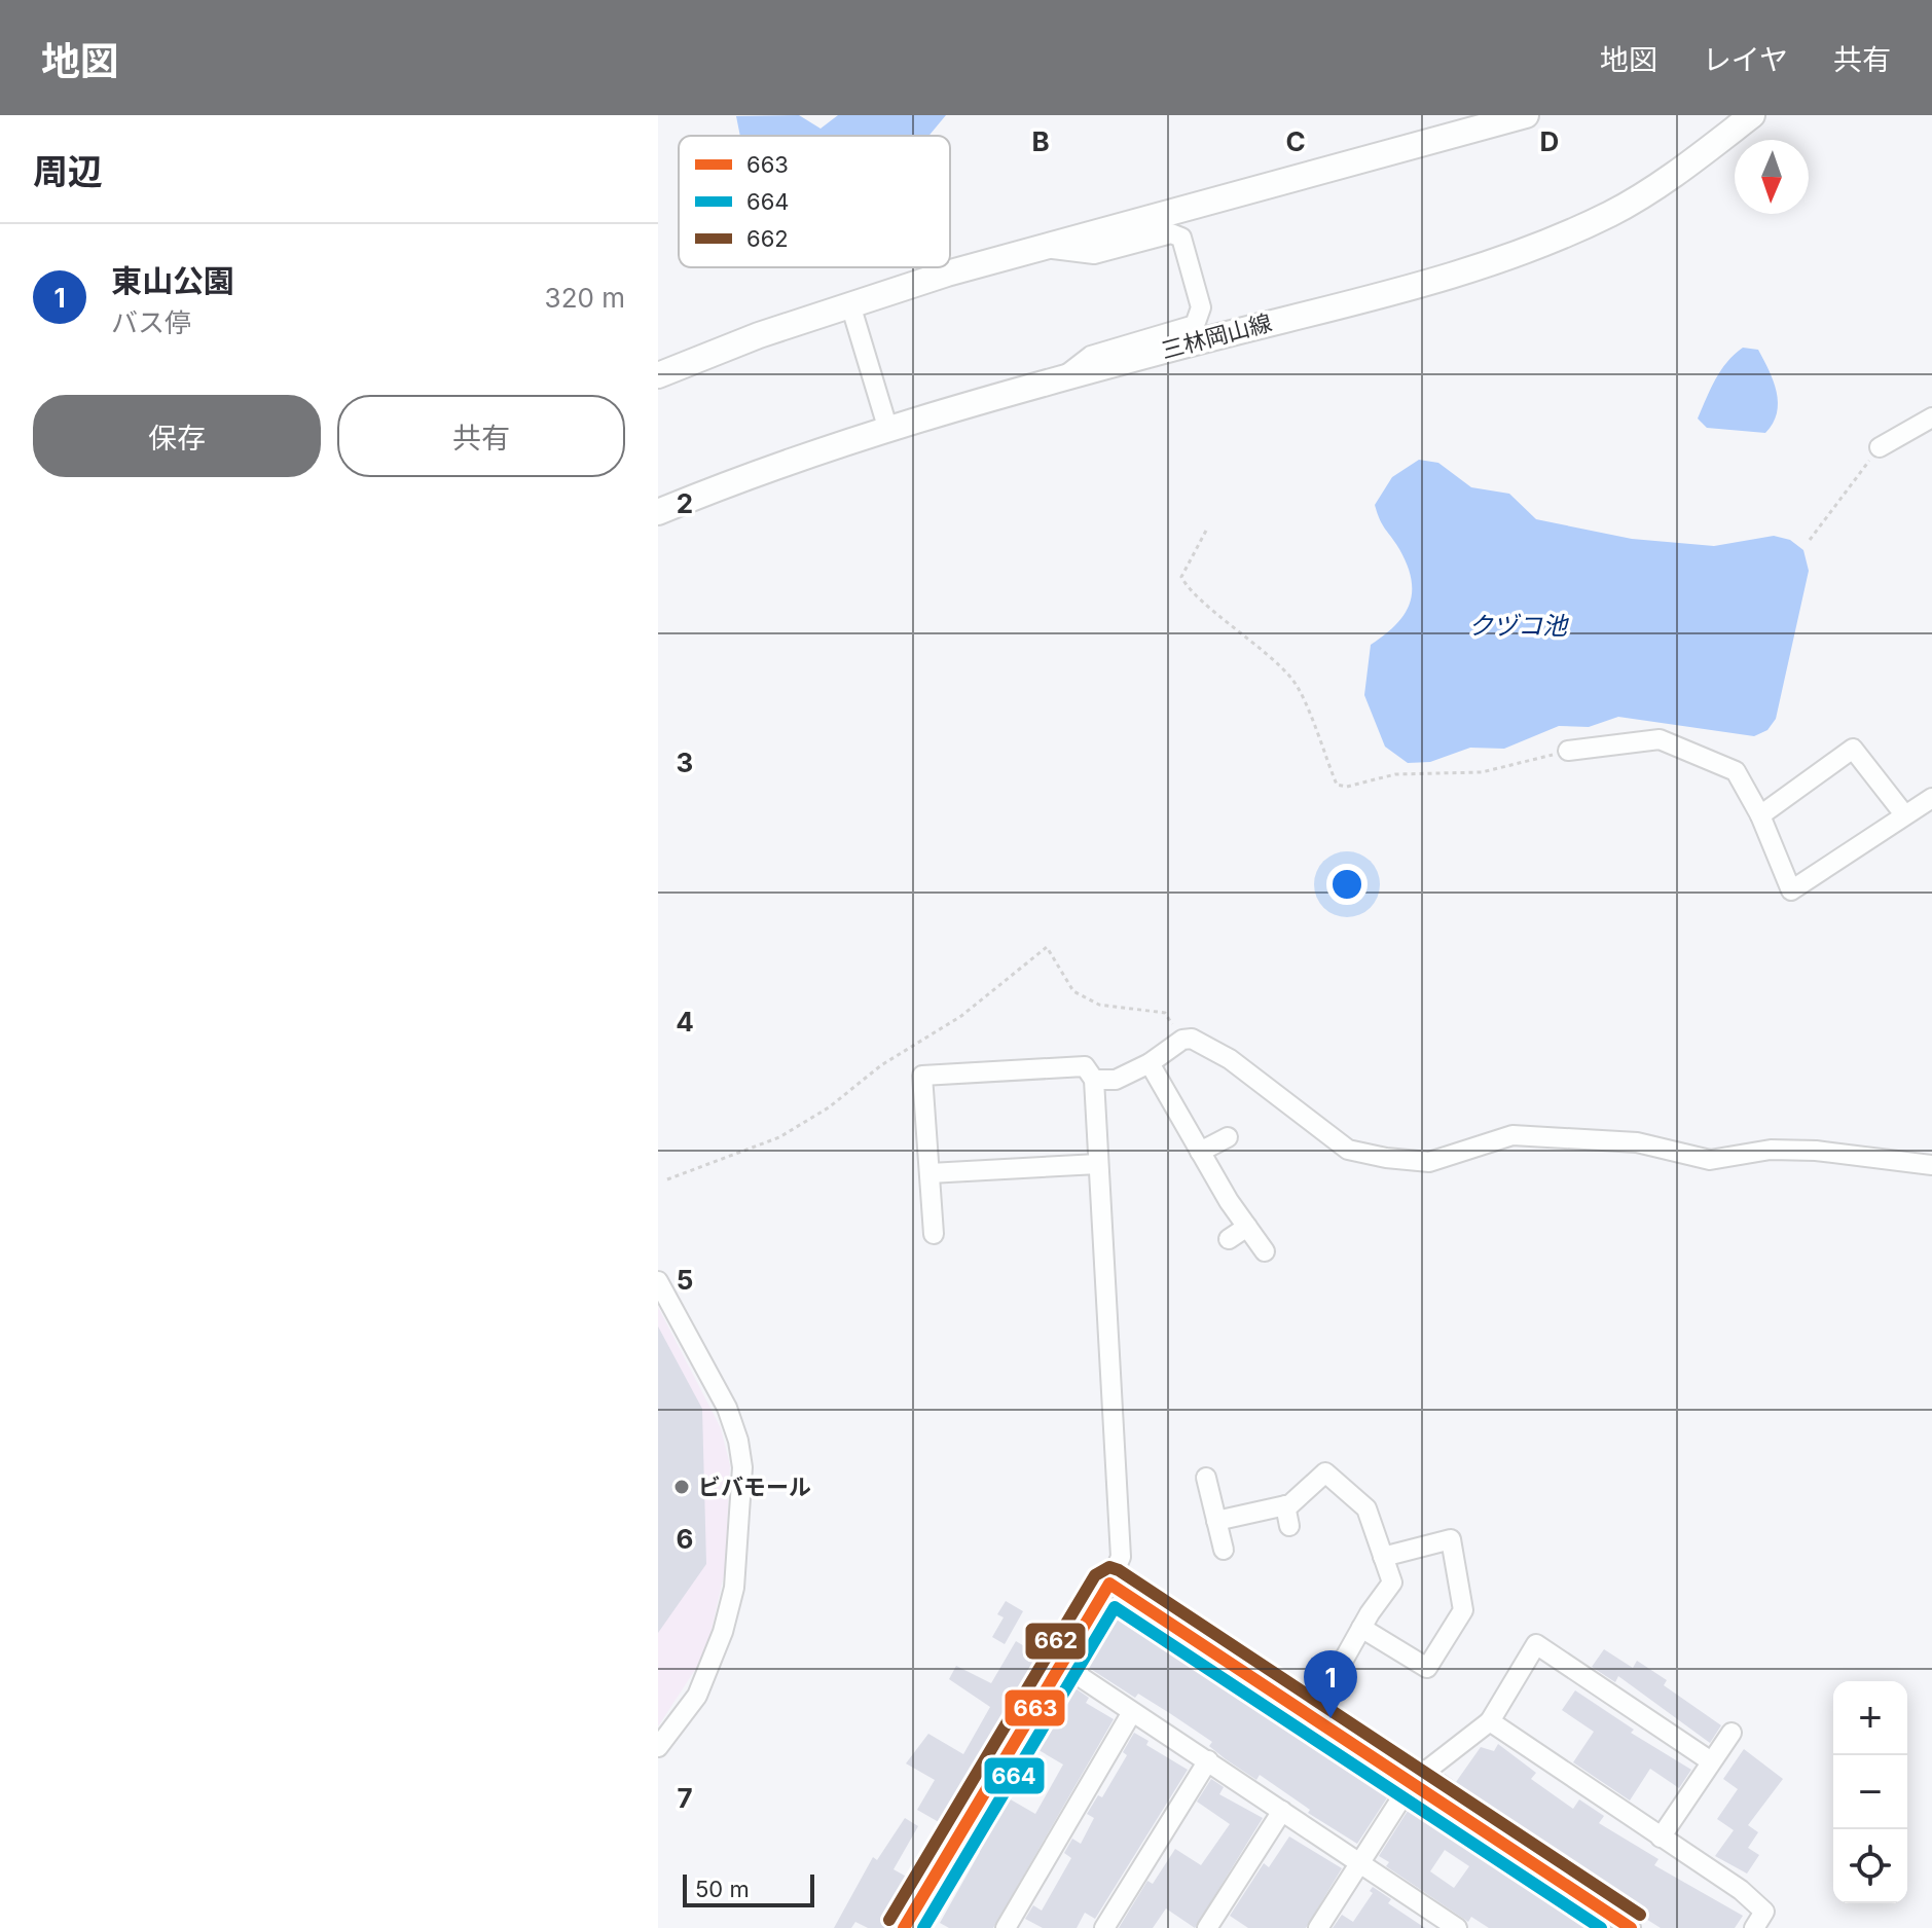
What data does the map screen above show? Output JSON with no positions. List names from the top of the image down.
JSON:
{
  "streets": {
    "main road": ["三林岡山線"]
  },
  "water": ["クヅコ池"],
  "places": ["ビバモール"],
  "lines": ["transit line 662", "transit line 663", "transit line 664"],
  "legend": ["663", "664", "662"],
  "scale_bar": "50 m",
  "north": "bottom",
  "page": {
    "header": "地図",
    "nav": ["地図", "レイヤ", "共有"],
    "heading": "周辺",
    "list": [
      {
        "mark": "1",
        "name": "東山公園",
        "note": "バス停",
        "value": "320 m"
      }
    ],
    "buttons": ["保存", "共有"],
    "pins": "1",
    "map_buttons": ["+", "−"],
    "scale": "50 m"
  },
  "grid": {
    "columns": ["B", "C", "D"],
    "rows": [
      "2",
      "3",
      "4",
      "5",
      "6",
      "7"
    ]
  }
}
